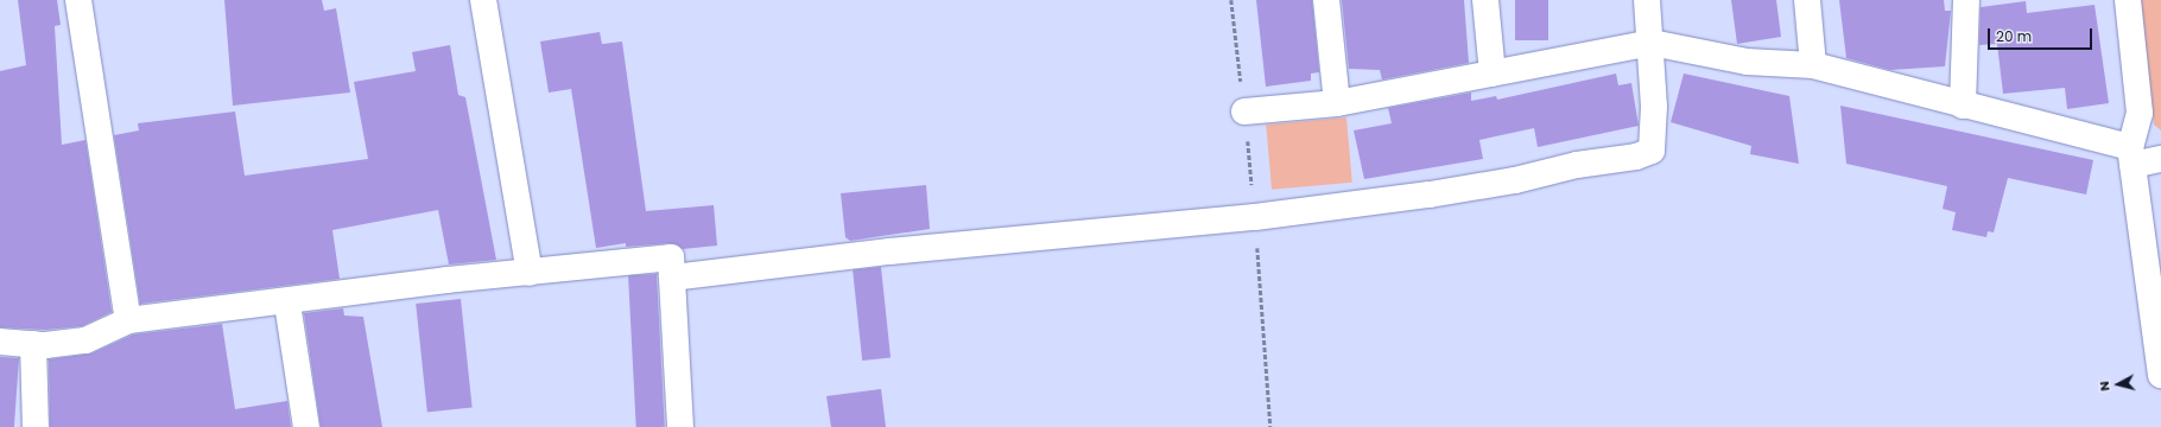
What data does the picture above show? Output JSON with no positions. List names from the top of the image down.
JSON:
{
  "scale_bar": "20 m",
  "north": "left"
}
